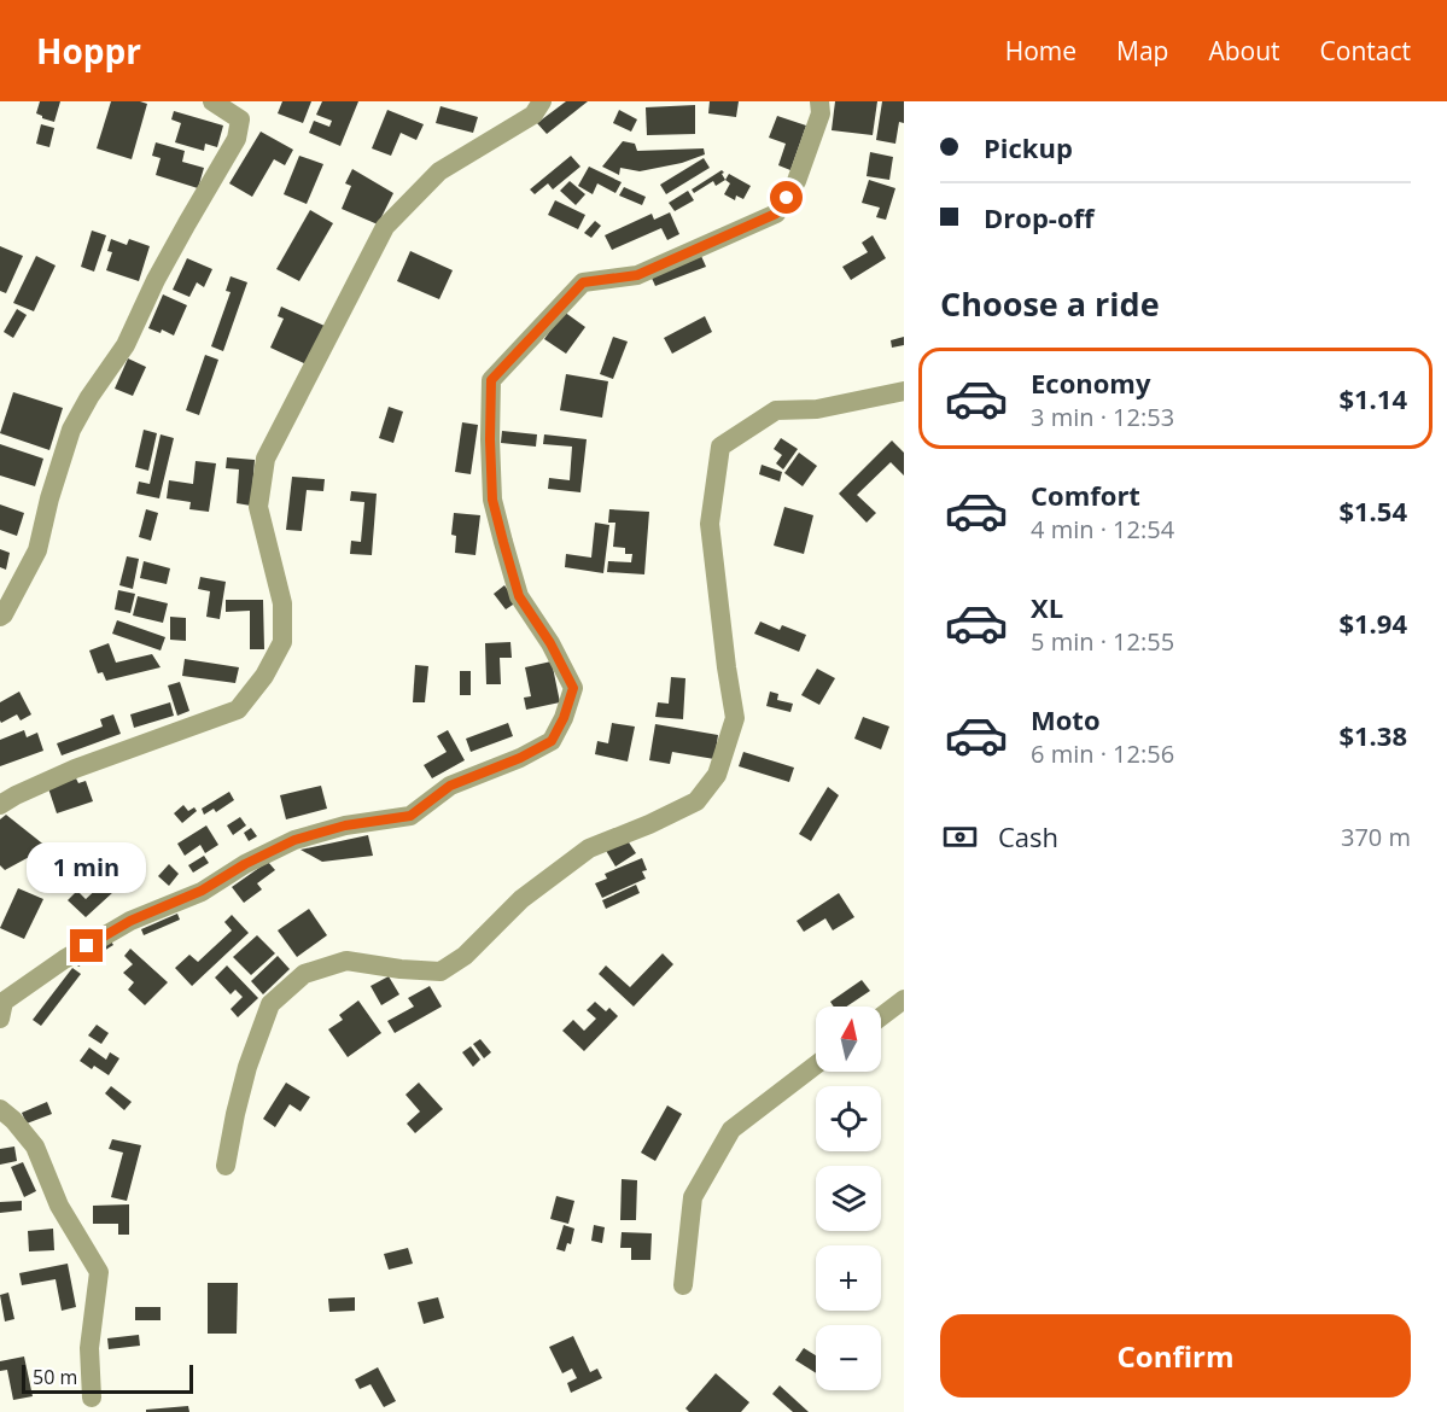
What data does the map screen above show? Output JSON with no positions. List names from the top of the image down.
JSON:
{
  "scale_bar": "50 m",
  "north": "top",
  "page": {
    "header": "Hoppr",
    "nav": [
      "Home",
      "Map",
      "About",
      "Contact"
    ],
    "banner": ["Pickup", "Drop-off"],
    "heading": "Choose a ride",
    "list": [
      {
        "name": "Economy",
        "note": "3 min · 12:53",
        "value": "$1.14"
      },
      {
        "name": "Comfort",
        "note": "4 min · 12:54",
        "value": "$1.54"
      },
      {
        "name": "XL",
        "note": "5 min · 12:55",
        "value": "$1.94"
      },
      {
        "name": "Moto",
        "note": "6 min · 12:56",
        "value": "$1.38"
      }
    ],
    "pay": ["Cash", "370 m"],
    "bubble": "1 min",
    "map_buttons": ["+", "−"],
    "buttons": "Confirm",
    "scale": "50 m"
  }
}
